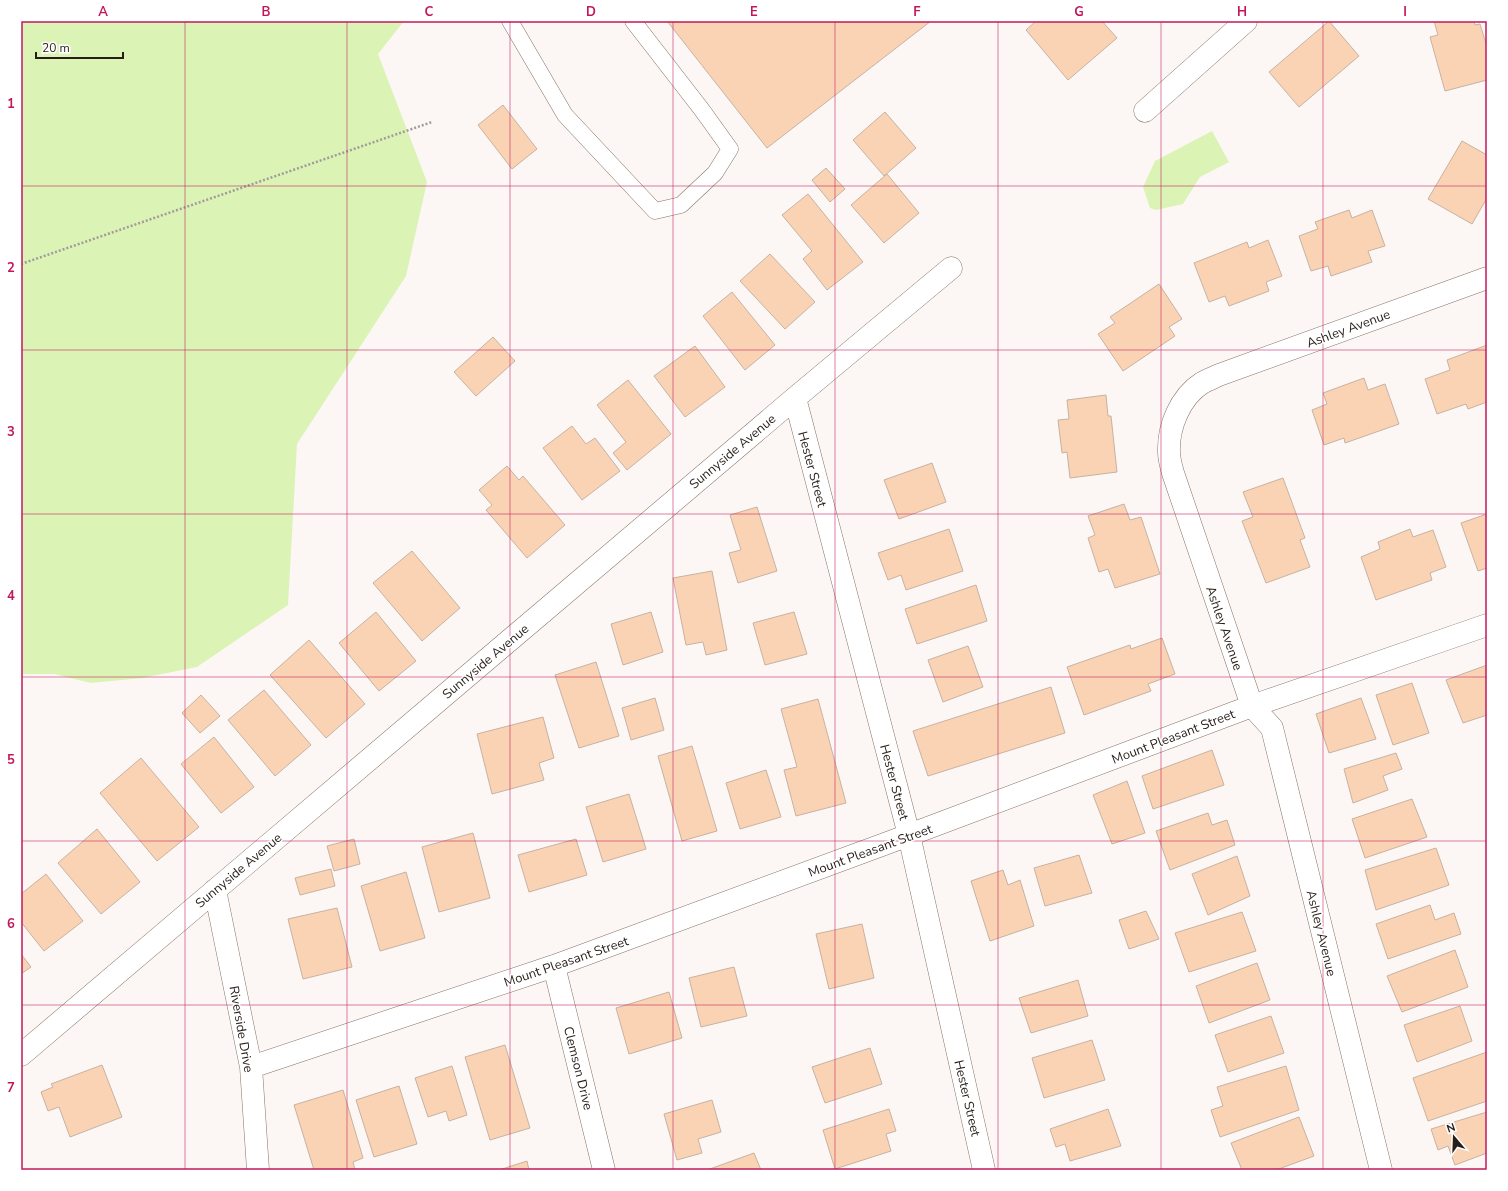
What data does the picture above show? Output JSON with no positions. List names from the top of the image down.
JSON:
{
  "streets": {
    "street": [
      "Ashley Avenue",
      "Sunnyside Avenue",
      "Hester Street",
      "Mount Pleasant Street",
      "Riverside Drive",
      "Clemson Drive"
    ]
  },
  "crossings": [
    ["Ashley Avenue", "Mount Pleasant Street"],
    ["Sunnyside Avenue", "Hester Street"],
    ["Sunnyside Avenue", "Riverside Drive"],
    ["Hester Street", "Mount Pleasant Street"],
    ["Mount Pleasant Street", "Riverside Drive"],
    ["Mount Pleasant Street", "Clemson Drive"]
  ],
  "scale_bar": "20 m",
  "north": "top",
  "grid": {
    "columns": [
      "A",
      "B",
      "C",
      "D",
      "E",
      "F",
      "G",
      "H",
      "I"
    ],
    "rows": [
      "1",
      "2",
      "3",
      "4",
      "5",
      "6",
      "7"
    ]
  }
}
